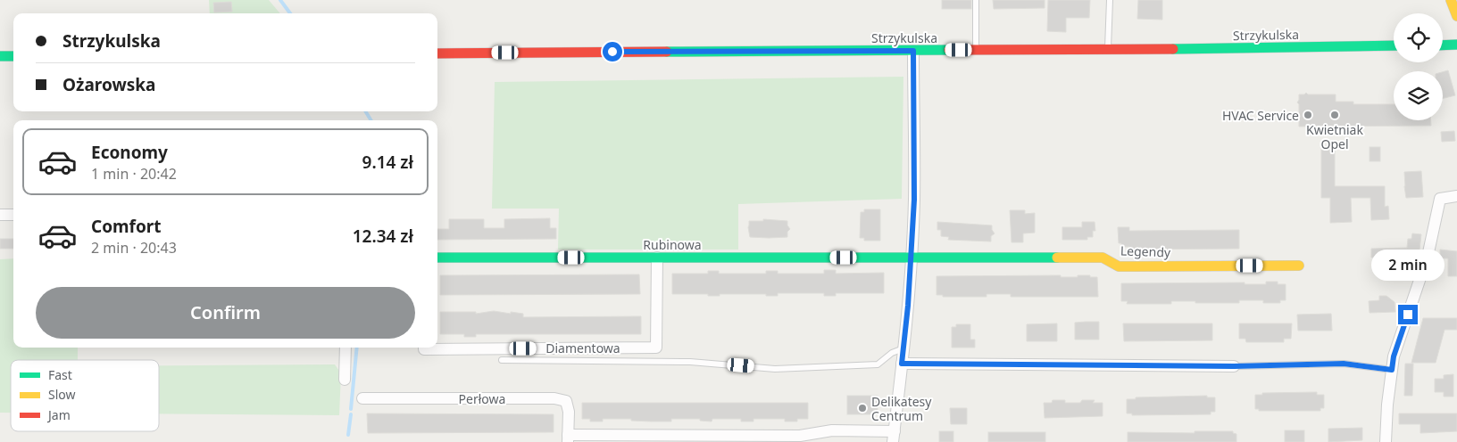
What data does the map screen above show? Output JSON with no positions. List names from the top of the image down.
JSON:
{
  "streets": {
    "street": [
      "Strzykulska",
      "Rubinowa",
      "Legendy",
      "Diamentowa",
      "Perłowa"
    ]
  },
  "crossings": [
    ["Rubinowa", "Legendy"],
    ["Rubinowa", "Diamentowa"]
  ],
  "places": ["HVAC Service", "Kwietniak Opel", "Delikatesy Centrum"],
  "legend": ["Fast", "Slow", "Jam"],
  "page": {
    "banner": ["Strzykulska", "Ożarowska"],
    "list": [
      {
        "name": "Economy",
        "note": "1 min · 20:42",
        "value": "9.14 zł"
      },
      {
        "name": "Comfort",
        "note": "2 min · 20:43",
        "value": "12.34 zł"
      }
    ],
    "bubble": "2 min",
    "buttons": "Confirm"
  }
}
